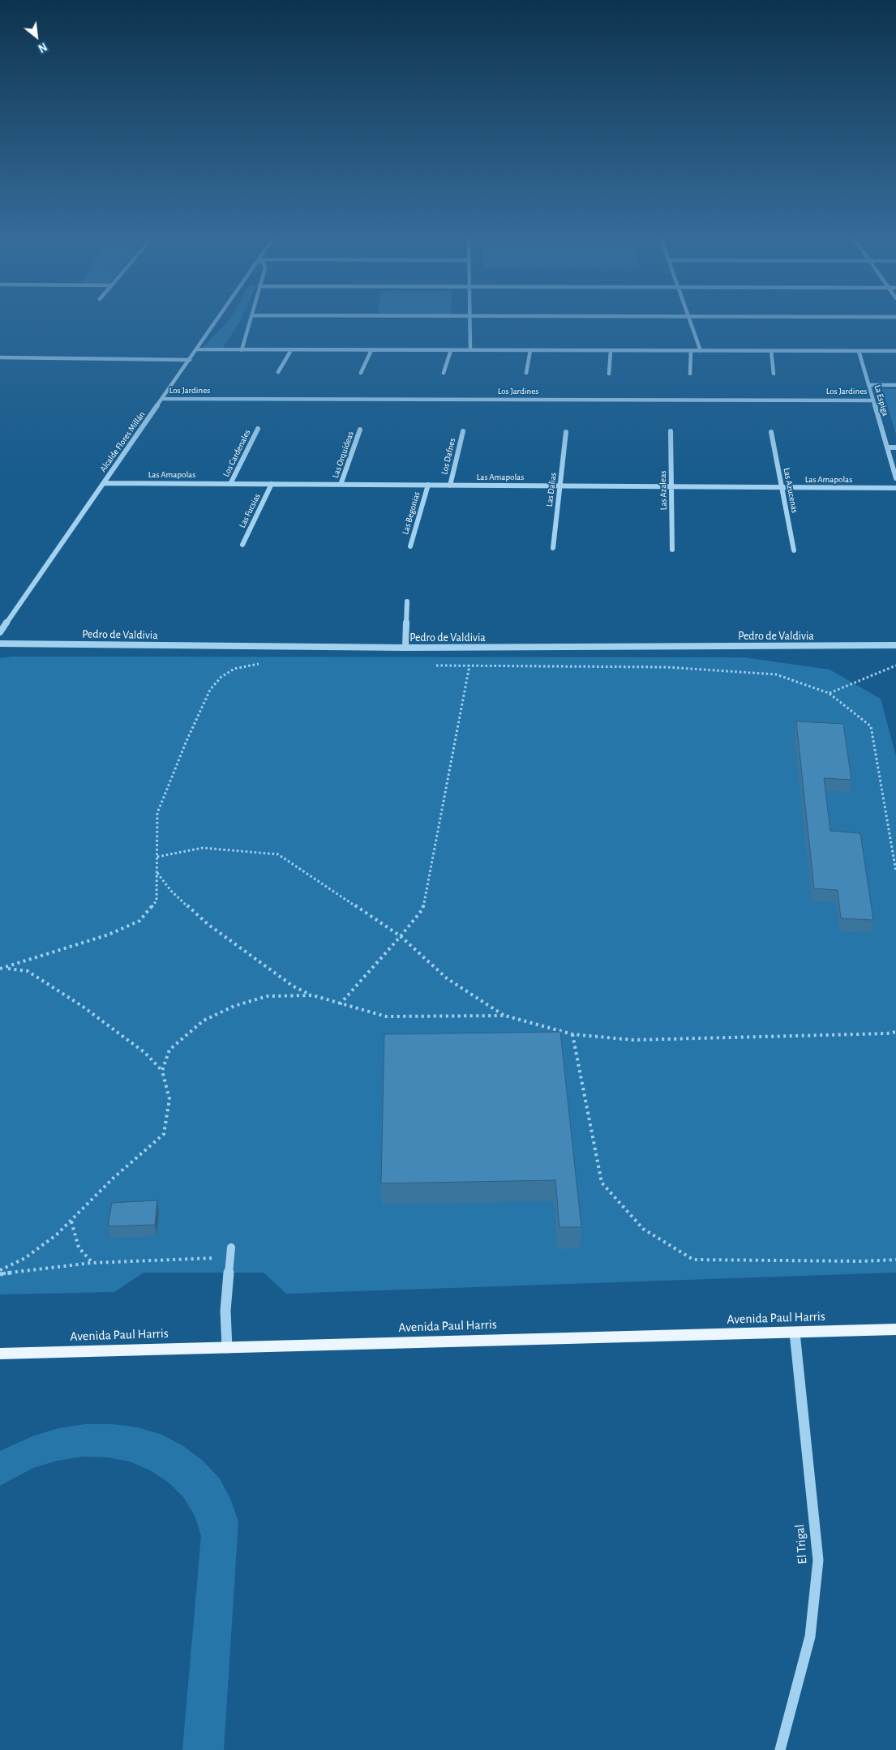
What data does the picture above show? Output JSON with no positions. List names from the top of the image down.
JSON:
{
  "streets": {
    "main road": ["Avenida Paul Harris"],
    "street": [
      "Los Jardines",
      "La Espiga",
      "Alcalde Flores Millán",
      "Los Cardenales",
      "Las Orquídeas",
      "Los Dafnes",
      "Las Amapolas",
      "Las Dalias",
      "Las Azaleas",
      "Las Azucenas",
      "Las Fucsias",
      "Las Begonias",
      "Pedro de Valdivia",
      "El Trigal"
    ]
  },
  "crossings": [
    ["Los Jardines", "La Espiga"],
    ["Los Jardines", "Alcalde Flores Millán"],
    ["Alcalde Flores Millán", "Las Amapolas"],
    ["Los Cardenales", "Las Amapolas"],
    ["Las Orquídeas", "Las Amapolas"],
    ["Los Dafnes", "Las Amapolas"],
    ["Las Amapolas", "Las Dalias"],
    ["Las Amapolas", "Las Azaleas"],
    ["Las Amapolas", "Las Azucenas"],
    ["Las Amapolas", "Las Fucsias"],
    ["Las Amapolas", "Las Begonias"],
    ["Avenida Paul Harris", "El Trigal"]
  ],
  "north": "bottom right"
}
